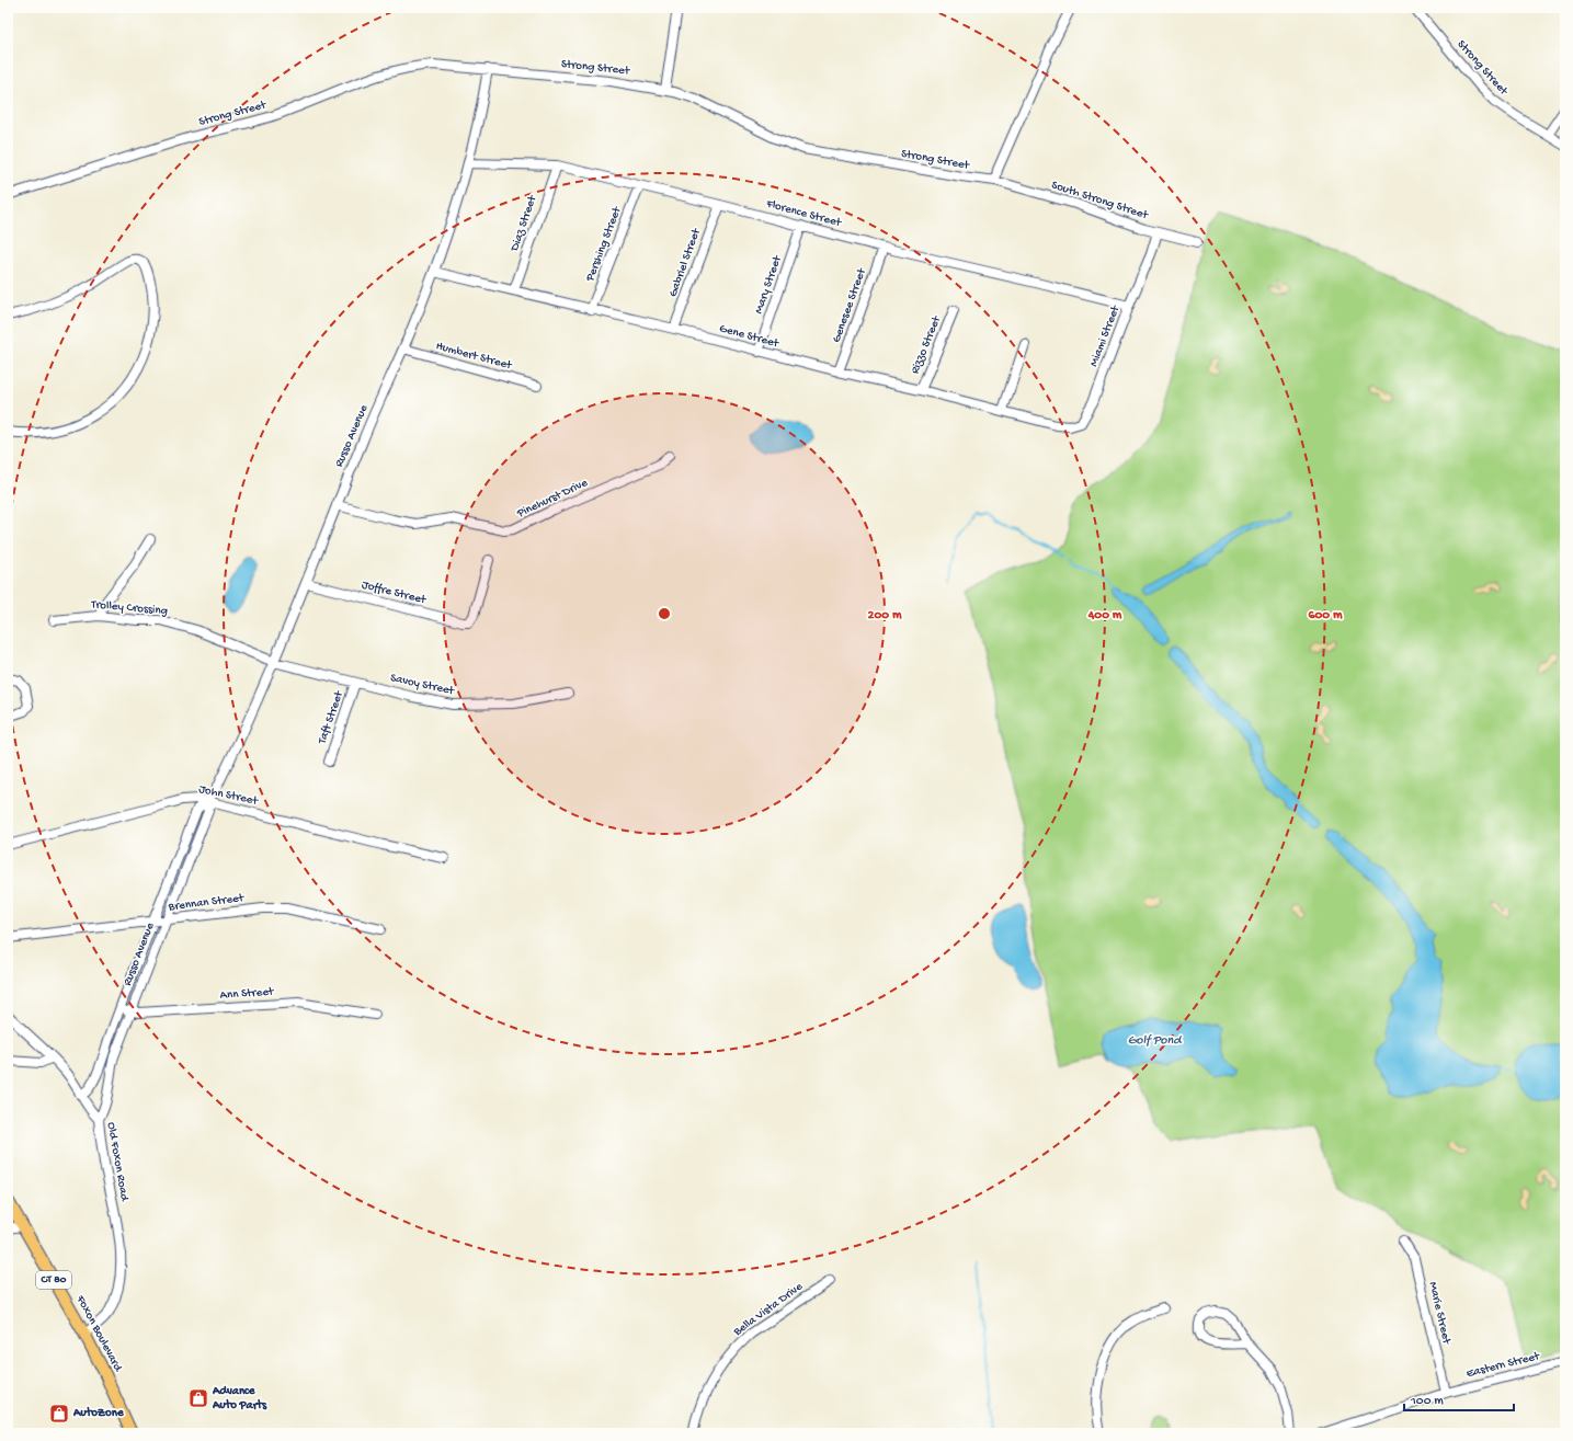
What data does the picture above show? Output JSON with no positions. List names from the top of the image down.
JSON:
{
  "streets": {
    "main road": ["CT 80", "Foxon Boulevard"],
    "street": [
      "Strong Street",
      "South Strong Street",
      "Florence Street",
      "Diaz Street",
      "Pershing Street",
      "Gabriel Street",
      "Mary Street",
      "Genesee Street",
      "Gene Street",
      "Miami Street",
      "Rizzo Street",
      "Humbert Street",
      "Russo Avenue",
      "Pinehurst Drive",
      "Joffre Street",
      "Trolley Crossing",
      "Savoy Street",
      "Taft Street",
      "John Street",
      "Brennan Street",
      "Ann Street",
      "Old Foxon Road",
      "Bella Vista Drive",
      "Marie Street",
      "Eastern Street"
    ]
  },
  "crossings": [
    ["Strong Street", "South Strong Street"],
    ["Strong Street", "Russo Avenue"],
    ["South Strong Street", "Miami Street"],
    ["Florence Street", "Diaz Street"],
    ["Florence Street", "Pershing Street"],
    ["Florence Street", "Gabriel Street"],
    ["Florence Street", "Mary Street"],
    ["Florence Street", "Genesee Street"],
    ["Florence Street", "Miami Street"],
    ["Florence Street", "Russo Avenue"],
    ["Diaz Street", "Gene Street"],
    ["Pershing Street", "Gene Street"],
    ["Gabriel Street", "Gene Street"],
    ["Mary Street", "Gene Street"],
    ["Genesee Street", "Gene Street"],
    ["Gene Street", "Miami Street"],
    ["Gene Street", "Rizzo Street"],
    ["Gene Street", "Russo Avenue"],
    ["Humbert Street", "Russo Avenue"],
    ["Russo Avenue", "Pinehurst Drive"],
    ["Russo Avenue", "Joffre Street"],
    ["Russo Avenue", "Trolley Crossing"],
    ["Russo Avenue", "Savoy Street"],
    ["Russo Avenue", "John Street"],
    ["Russo Avenue", "Brennan Street"],
    ["Russo Avenue", "Ann Street"],
    ["Russo Avenue", "Old Foxon Road"],
    ["Trolley Crossing", "Savoy Street"],
    ["Savoy Street", "Taft Street"],
    ["Old Foxon Road", "Foxon Boulevard"],
    ["CT 80", "Foxon Boulevard"],
    ["Marie Street", "Eastern Street"]
  ],
  "water": ["Golf Pond"],
  "places": {
    "shop": ["Advance Auto Parts", "AutoZone"]
  },
  "scale_bar": "100 m",
  "rings": ["200 m", "400 m", "600 m"]
}
